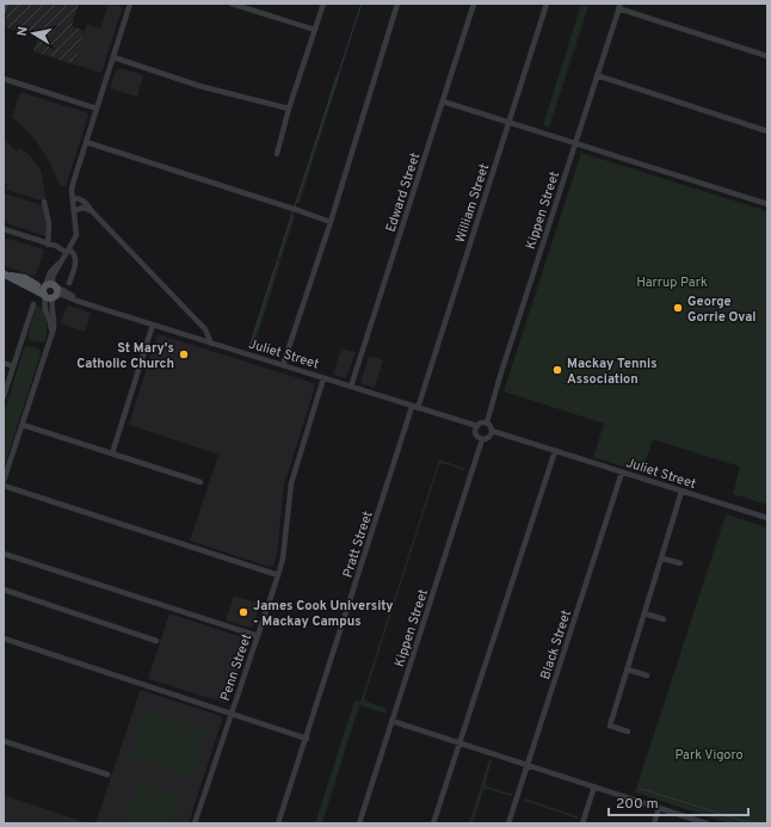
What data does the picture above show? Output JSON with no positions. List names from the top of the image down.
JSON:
{
  "streets": {
    "main road": ["Juliet Street"],
    "street": [
      "Edward Street",
      "William Street",
      "Kippen Street",
      "Pratt Street",
      "Black Street",
      "Penn Street"
    ]
  },
  "crossings": [
    ["Edward Street", "Juliet Street"],
    ["William Street", "Juliet Street"],
    ["William Street", "Pratt Street"],
    ["Kippen Street", "Juliet Street"],
    ["Juliet Street", "Pratt Street"],
    ["Juliet Street", "Black Street"],
    ["Juliet Street", "Penn Street"]
  ],
  "parks": ["Harrup Park", "Park Vigoro"],
  "places": [
    "George Gorrie Oval",
    "St Mary's Catholic Church",
    "Mackay Tennis Association",
    "James Cook University - Mackay Campus"
  ],
  "scale_bar": "200 m",
  "north": "left"
}
